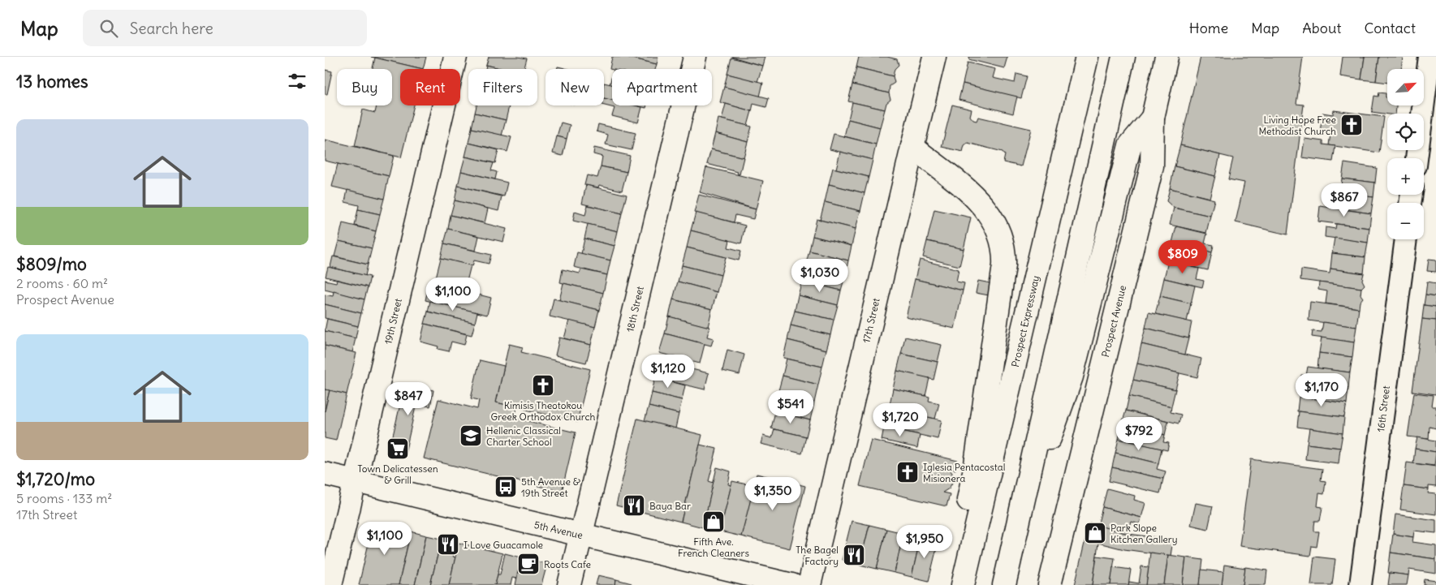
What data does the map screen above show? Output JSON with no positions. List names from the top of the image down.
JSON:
{
  "streets": {
    "main road": [
      "18th Street",
      "17th Street",
      "19th Street",
      "Prospect Expressway",
      "Prospect Avenue",
      "5th Avenue"
    ],
    "street": ["16th Street"]
  },
  "crossings": [
    ["18th Street", "5th Avenue"],
    ["19th Street", "5th Avenue"]
  ],
  "places": {
    "church": ["Living Hope Free Methodist Church", "Kimisis Theotokou Greek Orthodox Church", "Iglesia Pentacostal Misionera"],
    "school or university": ["Hellenic Classical Charter School"],
    "supermarket": ["Town Delicatessen & Grill"],
    "bus stop": ["5th Avenue & 19th Street"],
    "restaurant": ["Baya Bar", "I Love Guacamole", "The Bagel Factory"],
    "shop": ["Fifth Ave. French Cleaners", "Park Slope Kitchen Gallery"],
    "cafe": ["Roots Cafe"]
  },
  "north": "top right",
  "page": {
    "header": "Map",
    "search": "Search here",
    "nav": [
      "Home",
      "Map",
      "About",
      "Contact"
    ],
    "heading": "13 homes",
    "map_buttons": ["+", "−"],
    "chip": [
      "Buy",
      "Rent",
      "Filters",
      "New",
      "Apartment"
    ],
    "list": [
      {
        "name": "$809/mo",
        "note": "2 rooms · 60 m² · Prospect Avenue"
      },
      {
        "name": "$1,720/mo",
        "note": "5 rooms · 133 m² · 17th Street"
      }
    ],
    "price": [
      "$867",
      "$809",
      "$1,030",
      "$1,100",
      "$1,120",
      "$1,170",
      "$847",
      "$541",
      "$1,720",
      "$792",
      "$1,350",
      "$1,100",
      "$1,950"
    ]
  }
}
